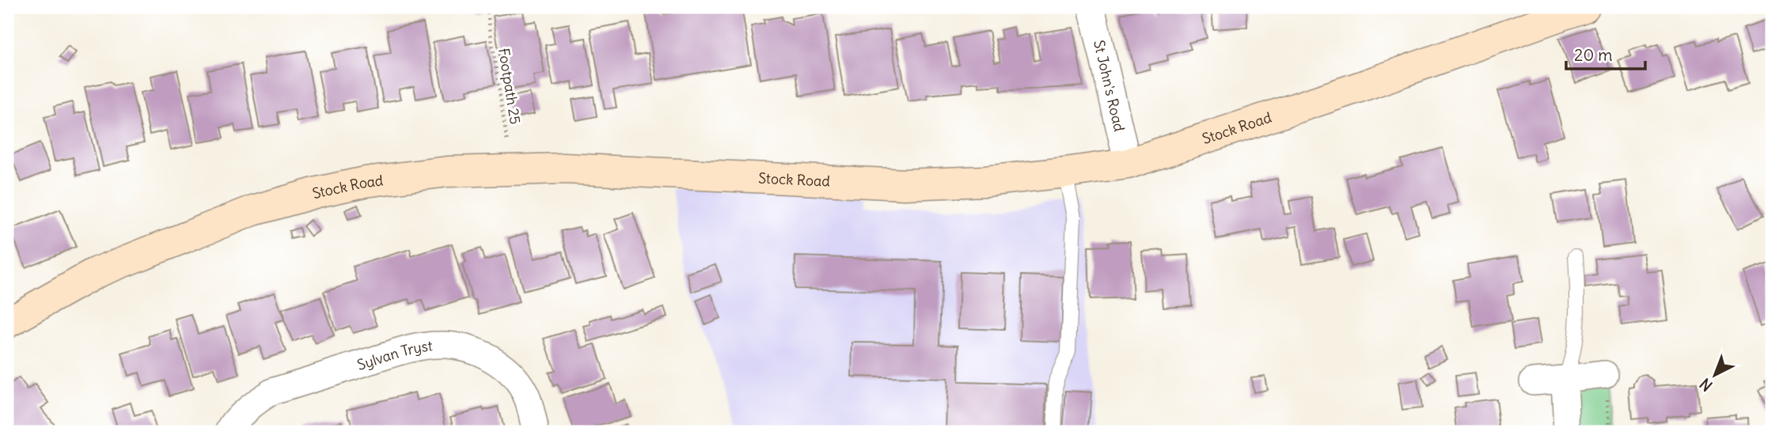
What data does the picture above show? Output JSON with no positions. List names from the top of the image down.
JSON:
{
  "streets": {
    "main road": ["Stock Road"],
    "street": ["St John's Road", "Sylvan Tryst"],
    "path": ["Footpath 25"]
  },
  "crossings": [
    ["St John's Road", "Stock Road"],
    ["Footpath 25", "Stock Road"]
  ],
  "scale_bar": "20 m",
  "north": "bottom left"
}
